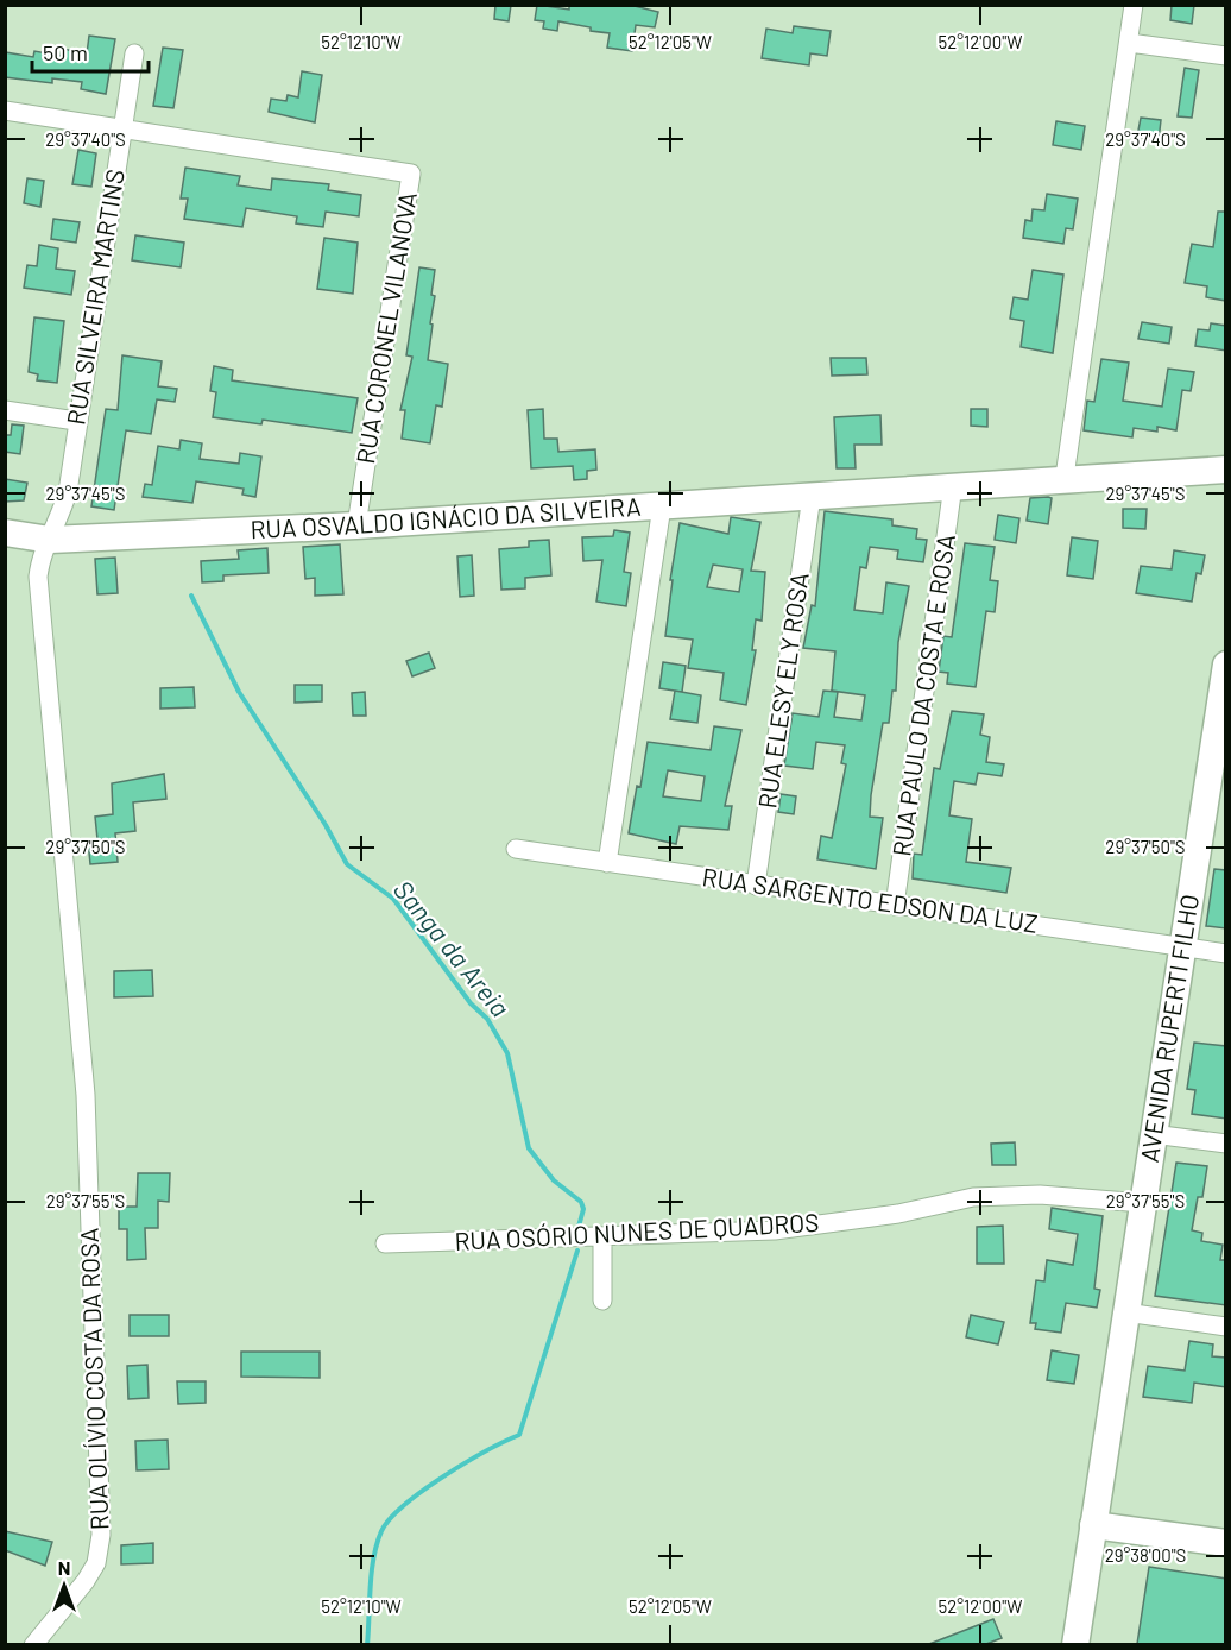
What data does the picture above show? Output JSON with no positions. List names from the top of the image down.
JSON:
{
  "streets": {
    "street": [
      "RUA SILVEIRA MARTINS",
      "RUA CORONEL VILANOVA",
      "RUA OSVALDO IGNÁCIO DA SILVEIRA",
      "RUA ELESY ELY ROSA",
      "RUA PAULO DA COSTA E ROSA",
      "RUA SARGENTO EDSON DA LUZ",
      "AVENIDA RUPERTI FILHO",
      "RUA OSÓRIO NUNES DE QUADROS",
      "RUA OLÍVIO COSTA DA ROSA"
    ]
  },
  "crossings": [
    ["RUA SILVEIRA MARTINS", "RUA CORONEL VILANOVA"],
    ["RUA SILVEIRA MARTINS", "RUA OSVALDO IGNÁCIO DA SILVEIRA"],
    ["RUA SILVEIRA MARTINS", "RUA OLÍVIO COSTA DA ROSA"],
    ["RUA CORONEL VILANOVA", "RUA OSVALDO IGNÁCIO DA SILVEIRA"],
    ["RUA OSVALDO IGNÁCIO DA SILVEIRA", "RUA ELESY ELY ROSA"],
    ["RUA OSVALDO IGNÁCIO DA SILVEIRA", "RUA PAULO DA COSTA E ROSA"],
    ["RUA OSVALDO IGNÁCIO DA SILVEIRA", "RUA OLÍVIO COSTA DA ROSA"],
    ["RUA ELESY ELY ROSA", "RUA SARGENTO EDSON DA LUZ"],
    ["RUA PAULO DA COSTA E ROSA", "RUA SARGENTO EDSON DA LUZ"],
    ["RUA SARGENTO EDSON DA LUZ", "AVENIDA RUPERTI FILHO"],
    ["AVENIDA RUPERTI FILHO", "RUA OSÓRIO NUNES DE QUADROS"]
  ],
  "water": ["Sanga da Areia"],
  "scale_bar": "50 m",
  "north": "top",
  "coordinates": [
    "52°12'10\"W",
    "52°12'05\"W",
    "52°12'00\"W",
    "29°37'40\"S",
    "29°37'45\"S",
    "29°37'50\"S",
    "29°37'55\"S",
    "29°38'00\"S"
  ]
}
